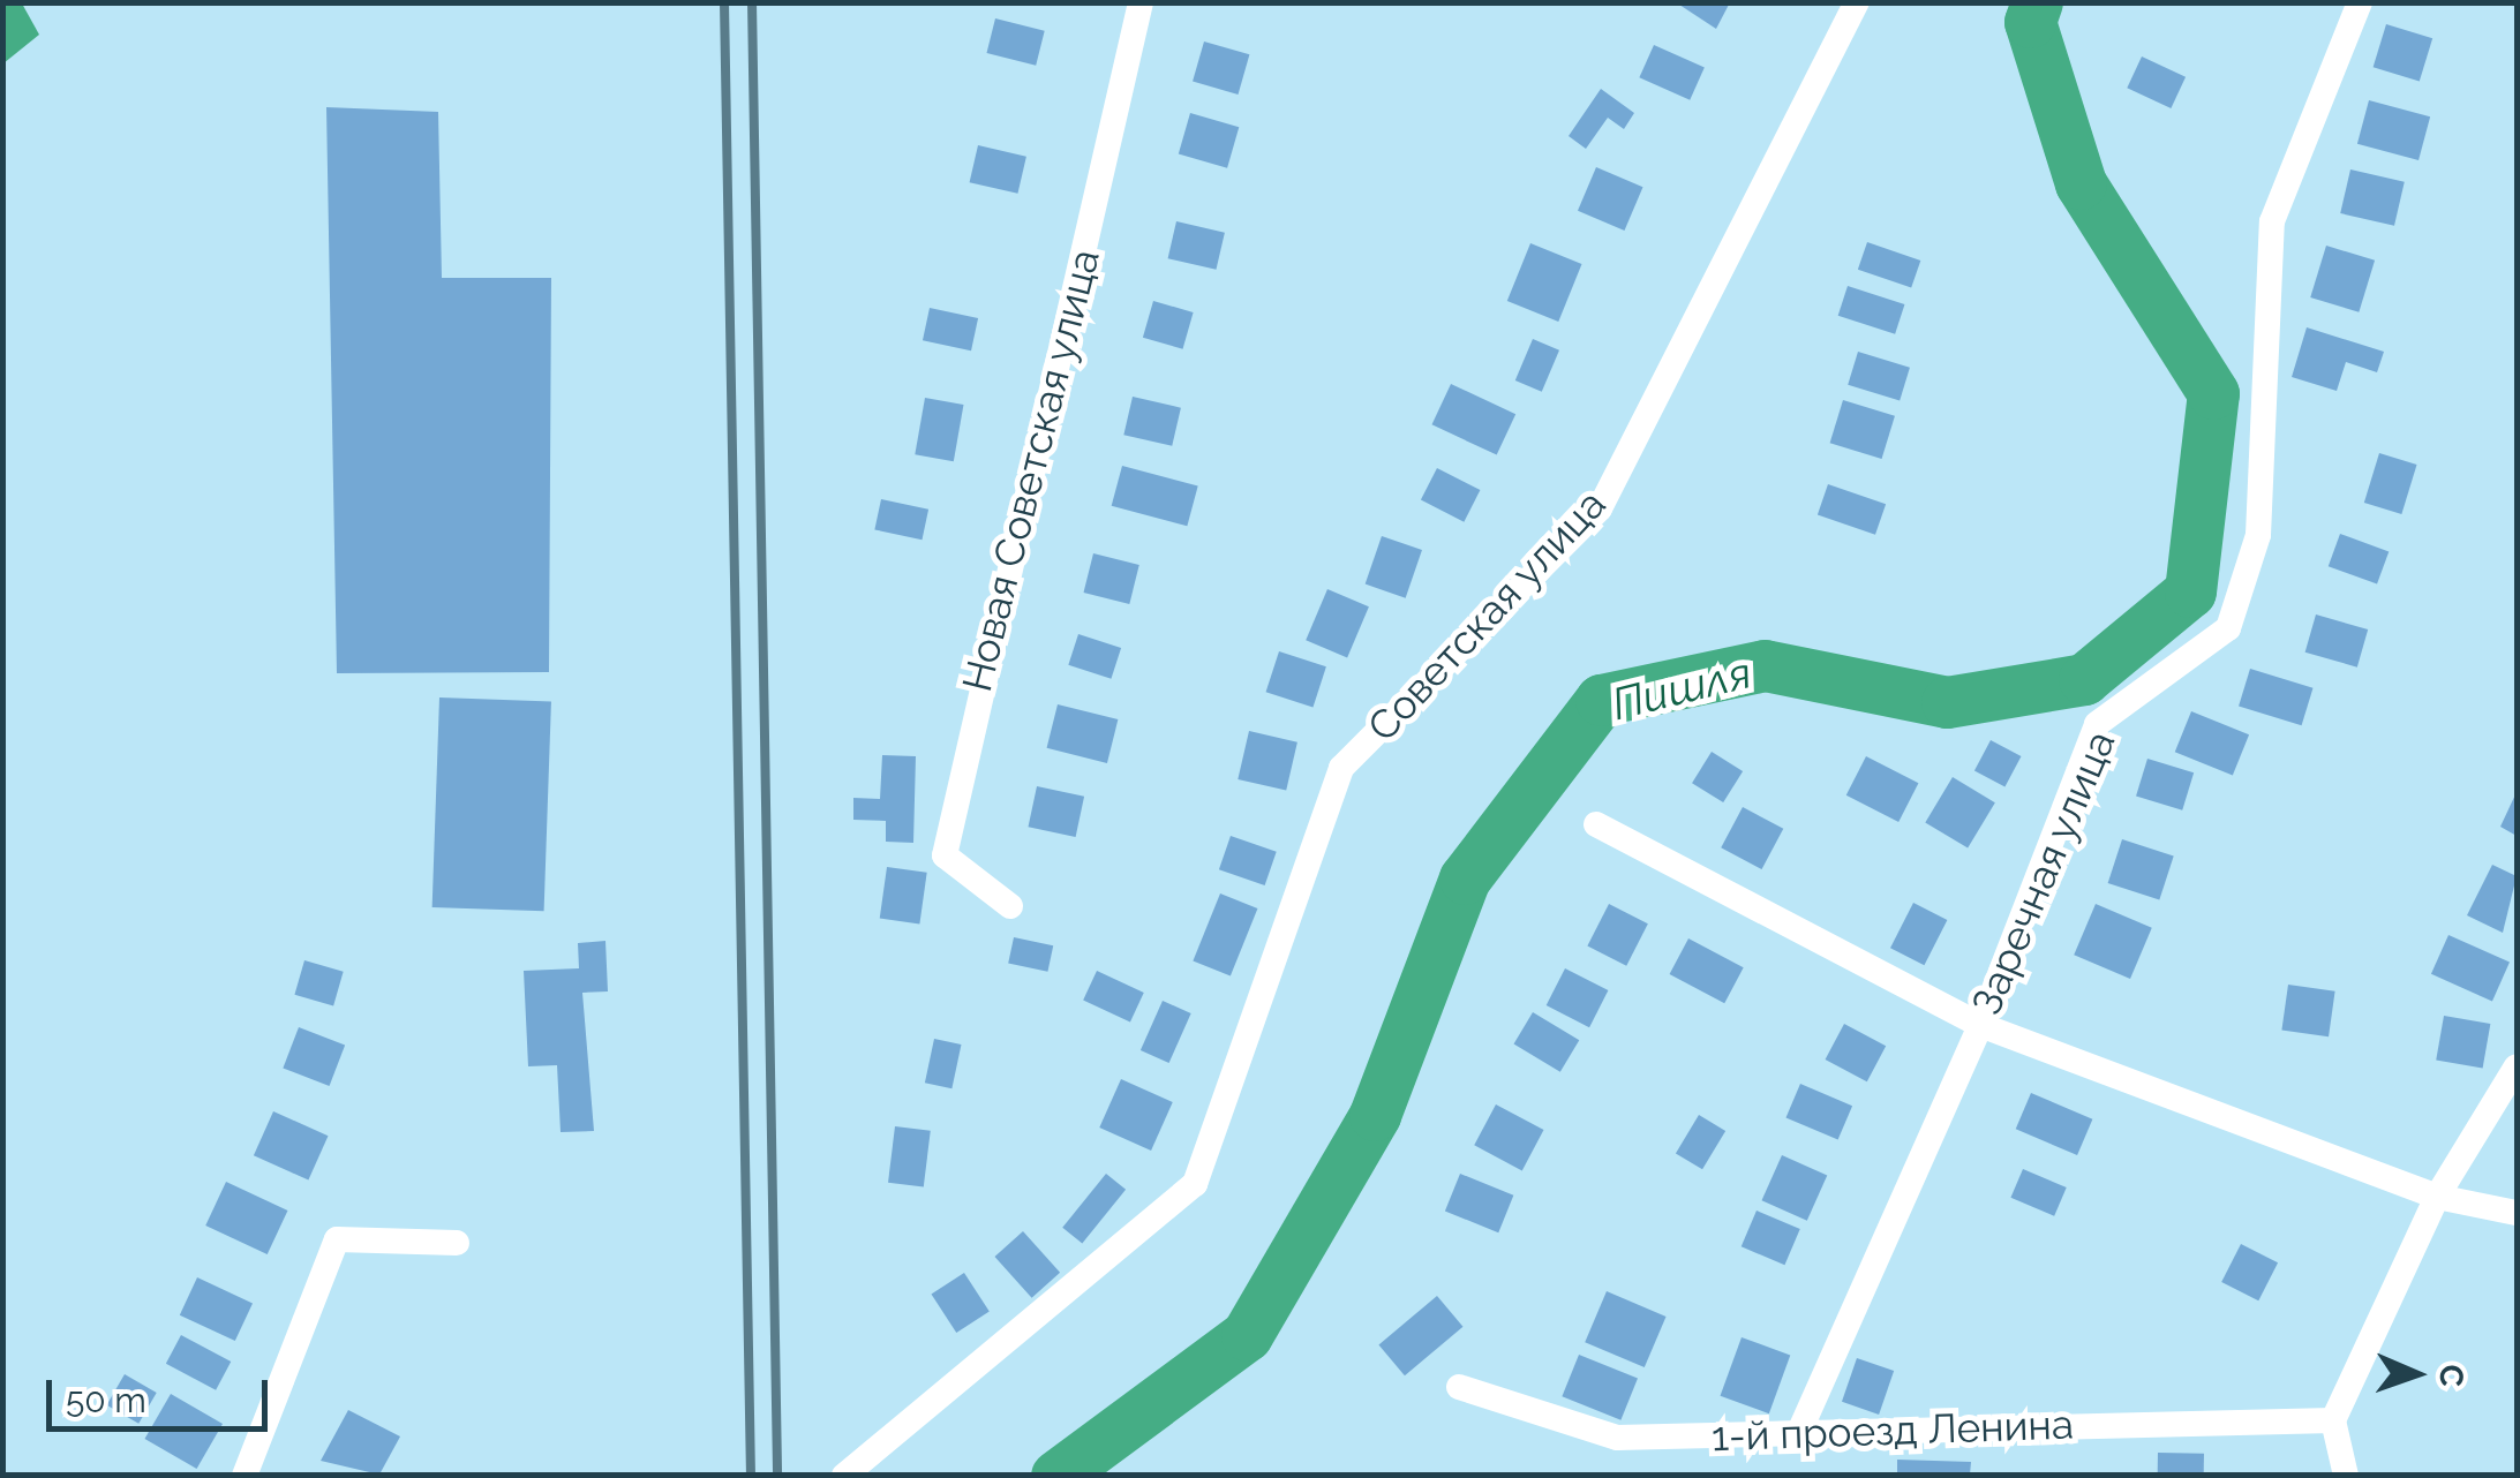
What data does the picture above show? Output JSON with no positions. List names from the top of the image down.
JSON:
{
  "streets": {
    "street": [
      "Новая Советская улица",
      "Советская улица",
      "Заречная улица",
      "1-й проезд Ленина"
    ]
  },
  "crossings": [
    ["Заречная улица", "1-й проезд Ленина"]
  ],
  "water": ["Пишля"],
  "scale_bar": "50 m",
  "north": "right"
}
